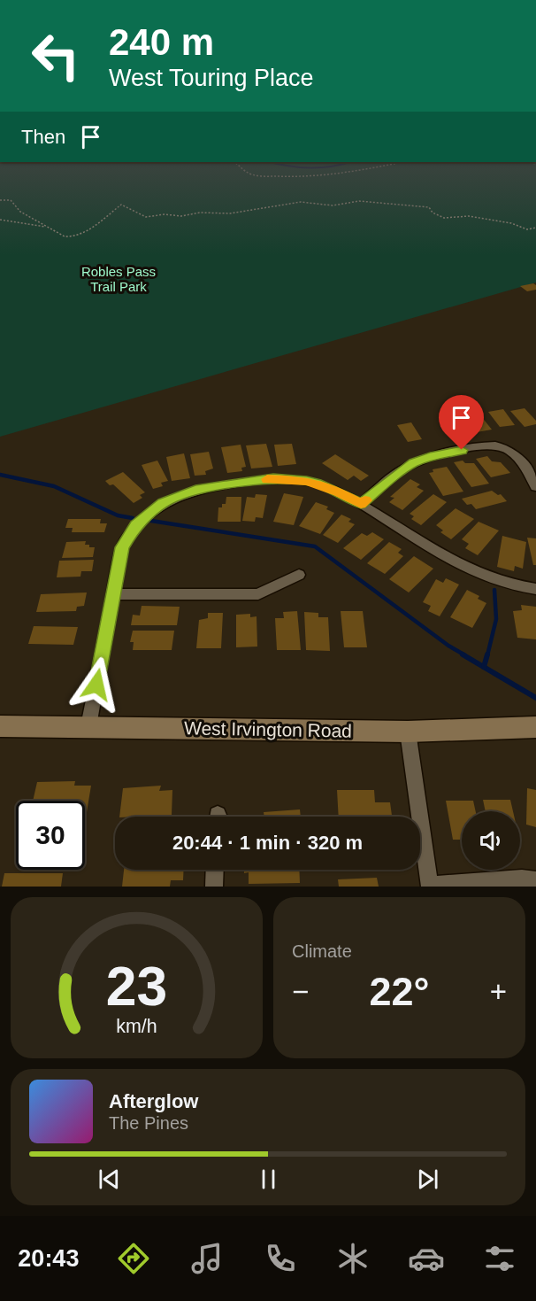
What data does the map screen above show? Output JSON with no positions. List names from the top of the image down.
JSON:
{
  "streets": {
    "main road": ["West Irvington Road"]
  },
  "parks": ["Robles Pass Trail Park"],
  "page": {
    "turn": ["240 m", "West Touring Place"],
    "then": "Then",
    "limit": "30",
    "trip": "20:44 · 1 min · 320 m",
    "tile": "Climate",
    "heat": ["−", "22°", "+"],
    "song": ["Afterglow", "The Pines"],
    "tabs": "20:43",
    "gauge": ["23", "km/h"]
  }
}
